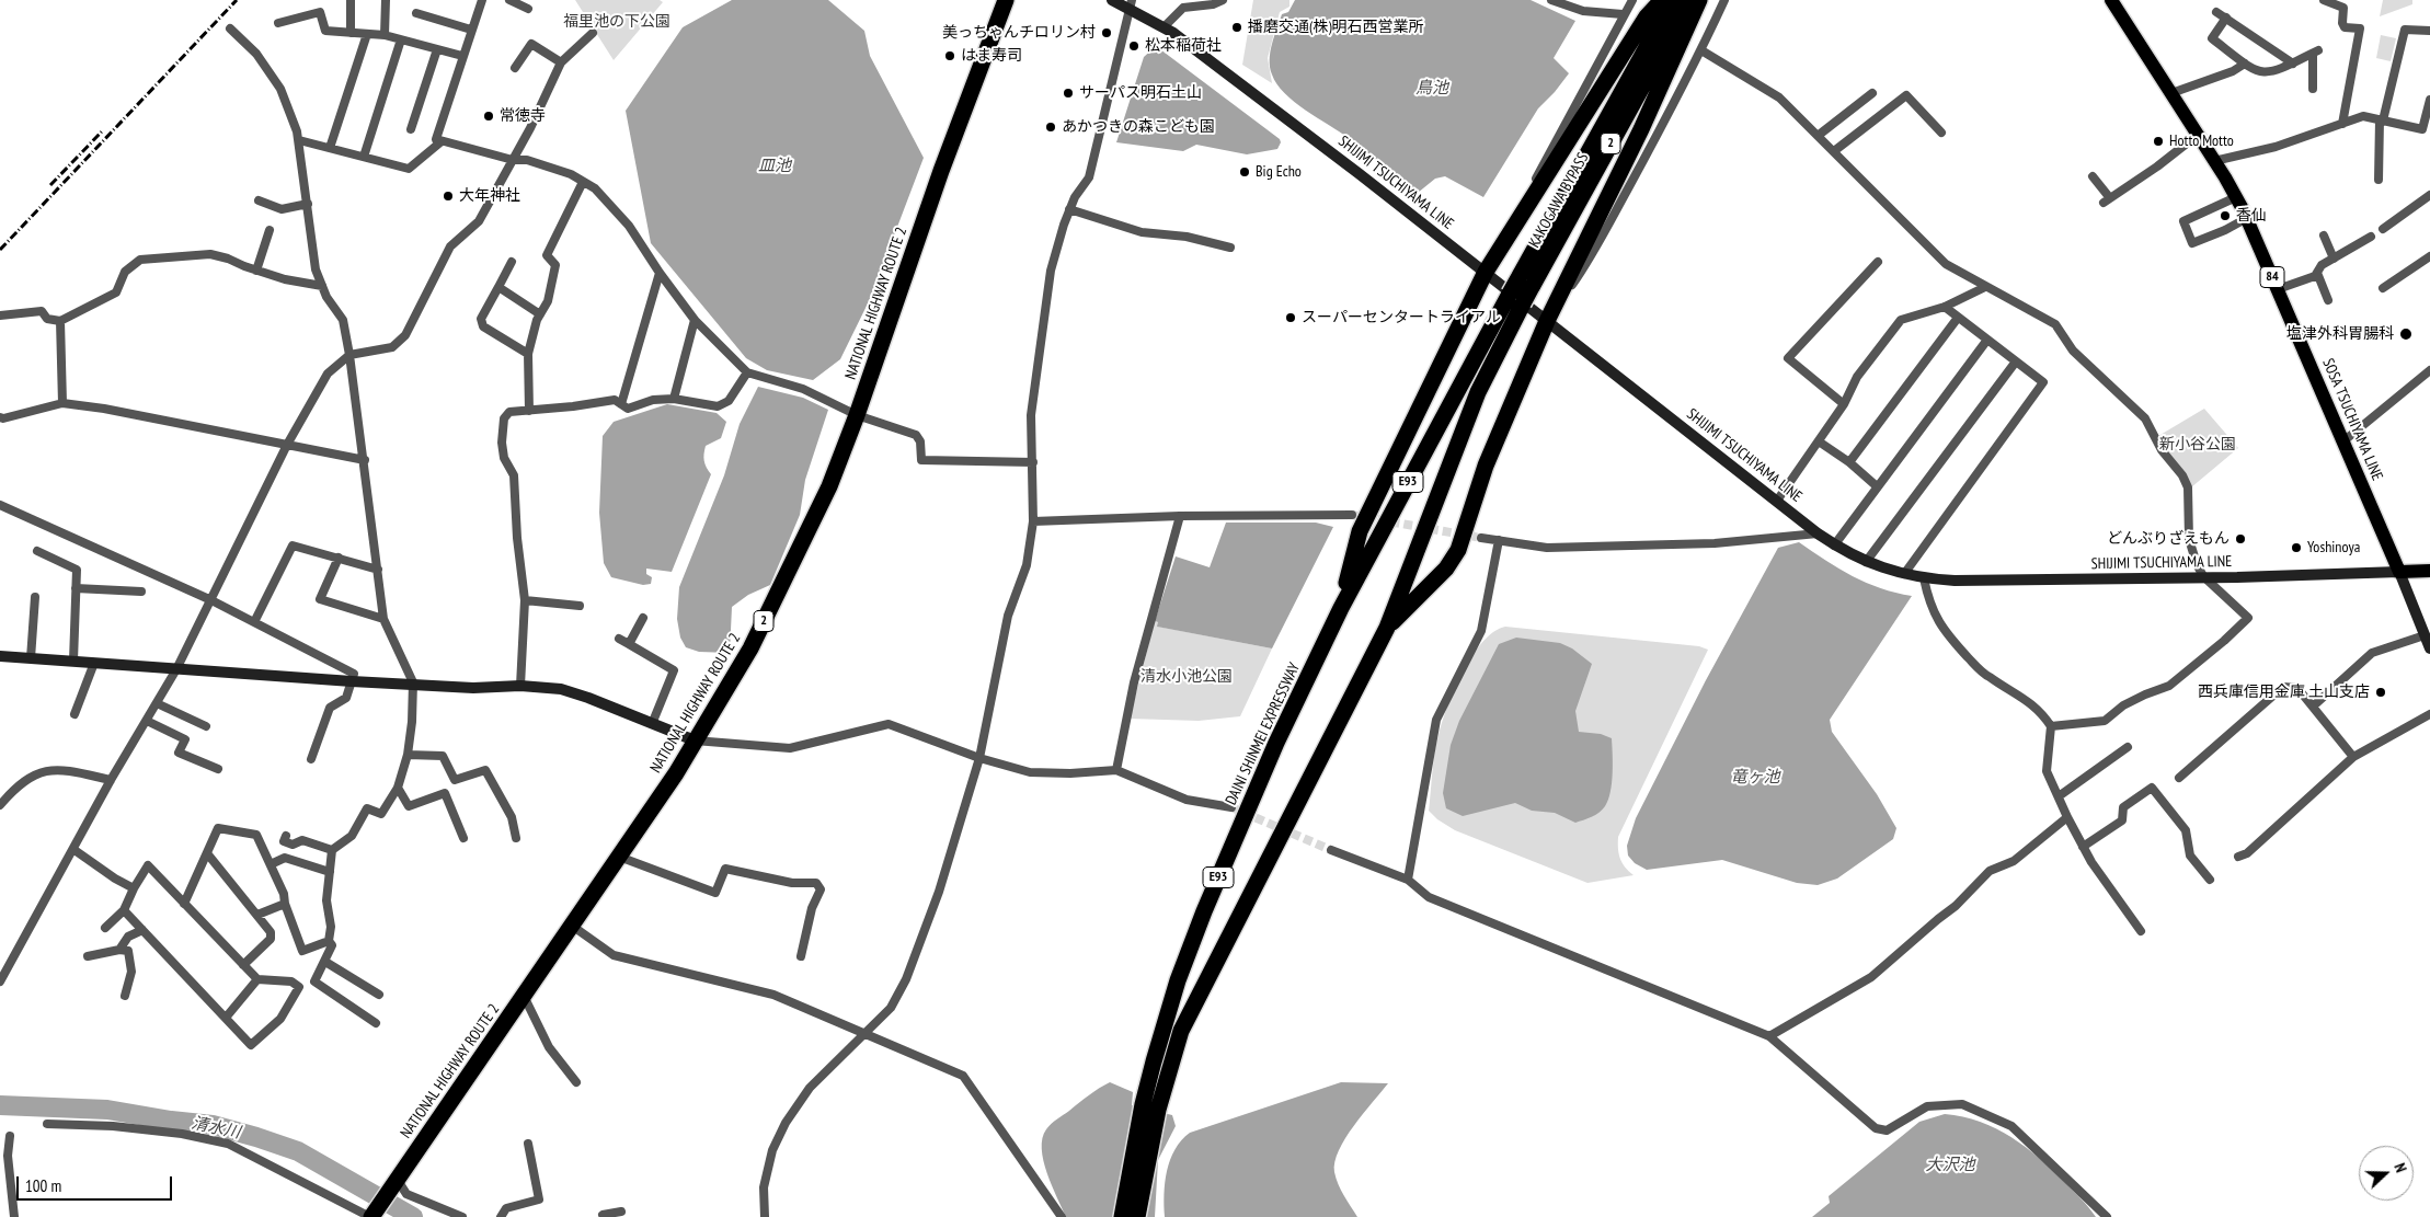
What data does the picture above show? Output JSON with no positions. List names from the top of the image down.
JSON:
{
  "streets": {
    "highway": [
      "2",
      "KAKOGAWA BYPASS",
      "NATIONAL HIGHWAY ROUTE 2",
      "E93",
      "DAINI SHINMEI EXPRESSWAY"
    ],
    "main road": ["SHIJIMI TSUCHIYAMA LINE", "84", "SOSA TSUCHIYAMA LINE"]
  },
  "crossings": [
    ["SHIJIMI TSUCHIYAMA LINE", "SOSA TSUCHIYAMA LINE"],
    ["KAKOGAWA BYPASS", "DAINI SHINMEI EXPRESSWAY"]
  ],
  "water": [
    "鳥池",
    "皿池",
    "竜ヶ池",
    "清水川",
    "大沢池"
  ],
  "parks": ["福里池の下公園", "新小谷公園", "清水小池公園"],
  "places": [
    "播磨交通(株)明石西営業所",
    "美っちゃんチロリン村",
    "松本稲荷社",
    "はま寿司",
    "サーパス明石土山",
    "常徳寺",
    "あかつきの森こども園",
    "Hotto Motto",
    "Big Echo",
    "大年神社",
    "香仙",
    "スーパーセンタートライアル",
    "塩津外科胃腸科",
    "どんぶりざえもん",
    "Yoshinoya",
    "西兵庫信用金庫 土山支店"
  ],
  "scale_bar": "100 m",
  "north": "right"
}
